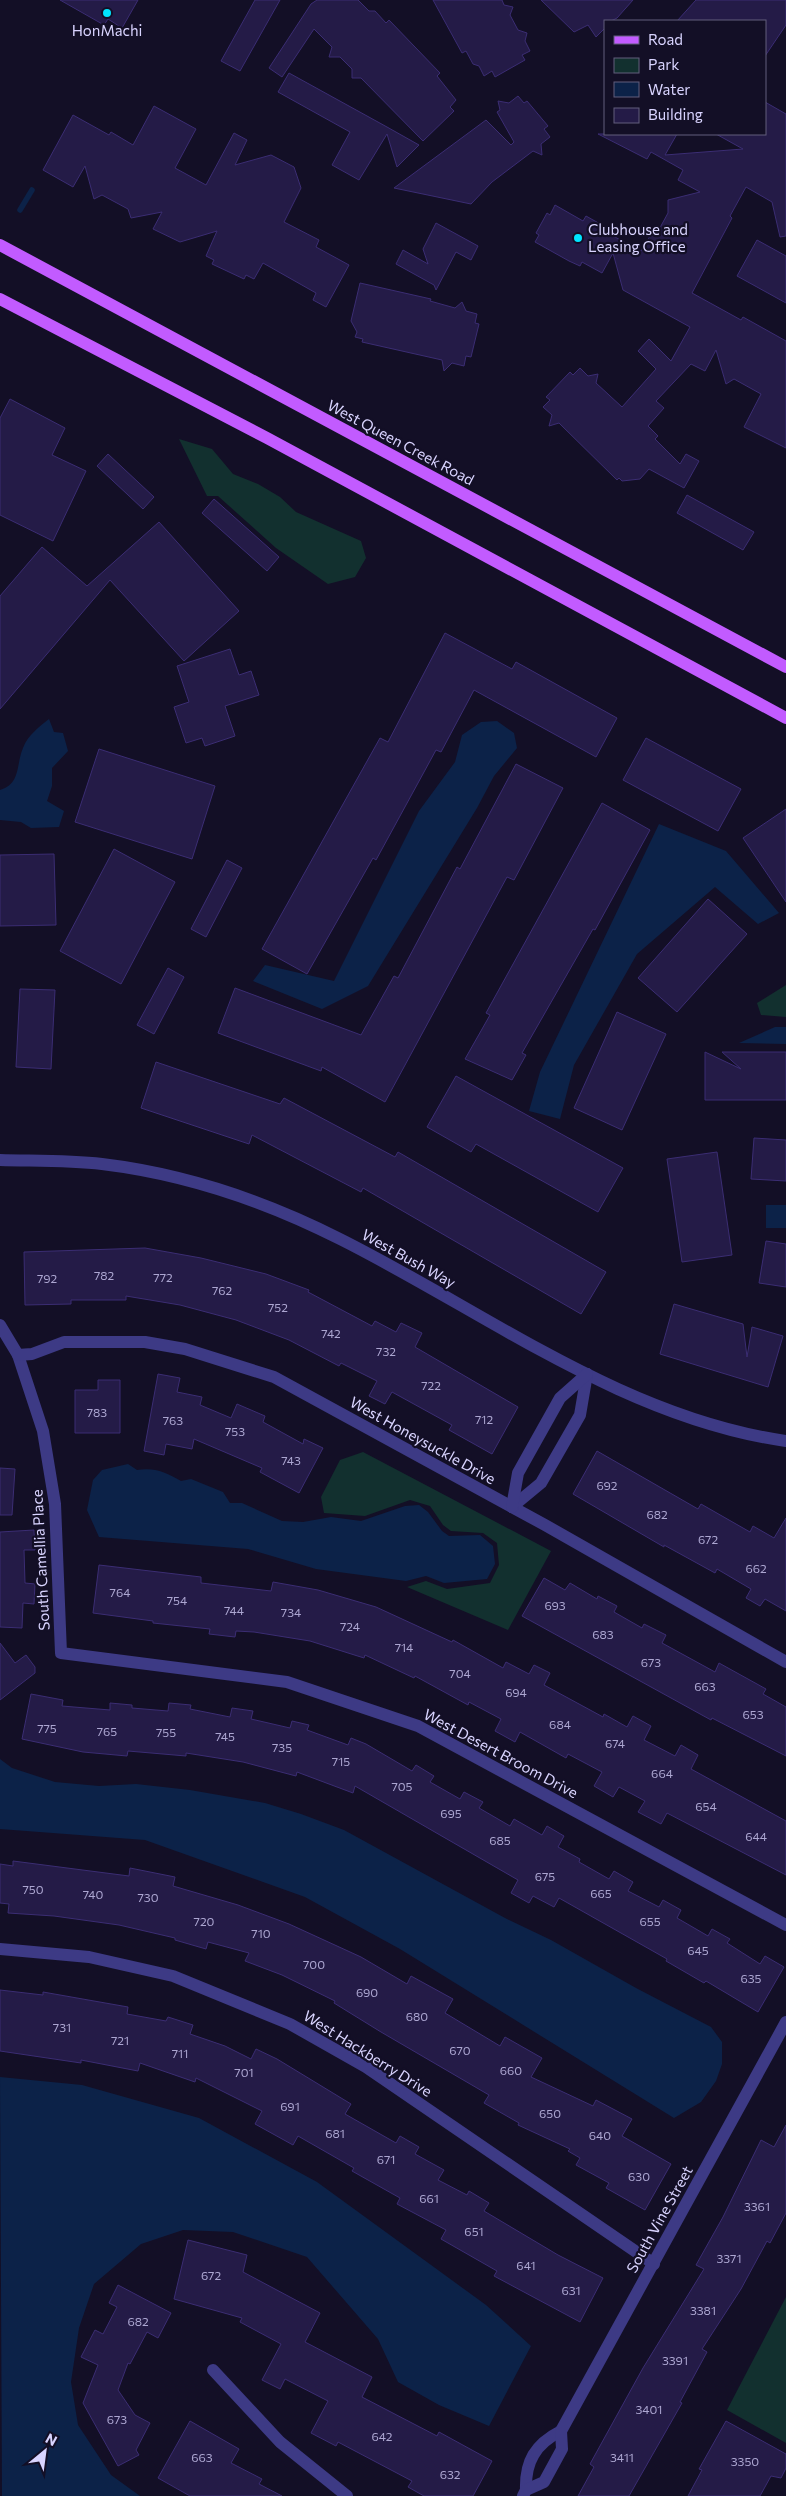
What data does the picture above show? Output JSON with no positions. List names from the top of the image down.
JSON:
{
  "streets": {
    "main road": ["West Queen Creek Road"],
    "street": [
      "West Bush Way",
      "West Honeysuckle Drive",
      "South Camellia Place",
      "West Desert Broom Drive",
      "West Hackberry Drive",
      "South Vine Street"
    ]
  },
  "crossings": [
    ["West Honeysuckle Drive", "South Camellia Place"],
    ["South Camellia Place", "West Desert Broom Drive"],
    ["West Hackberry Drive", "South Vine Street"]
  ],
  "places": ["HonMachi", "Clubhouse and Leasing Office"],
  "house_numbers": [
    "782",
    "772",
    "792",
    "762",
    "752",
    "742",
    "732",
    "722",
    "783",
    "712",
    "763",
    "753",
    "743",
    "692",
    "682",
    "672",
    "662",
    "764",
    "754",
    "693",
    "744",
    "734",
    "724",
    "683",
    "714",
    "673",
    "704",
    "663",
    "694",
    "653",
    "684",
    "775",
    "765",
    "755",
    "745",
    "674",
    "735",
    "715",
    "664",
    "705",
    "654",
    "695",
    "644",
    "685",
    "675",
    "750",
    "665",
    "740",
    "730",
    "720",
    "655",
    "710",
    "645",
    "700",
    "635",
    "690",
    "680",
    "731",
    "721",
    "670",
    "711",
    "660",
    "701",
    "691",
    "650",
    "681",
    "640",
    "671",
    "630",
    "661",
    "3361",
    "651",
    "3371",
    "641",
    "672",
    "631",
    "3381",
    "682",
    "3391",
    "3401",
    "673",
    "642",
    "663",
    "3411",
    "3350",
    "632"
  ],
  "legend": [
    "Road",
    "Park",
    "Water",
    "Building"
  ],
  "north": "top right"
}
